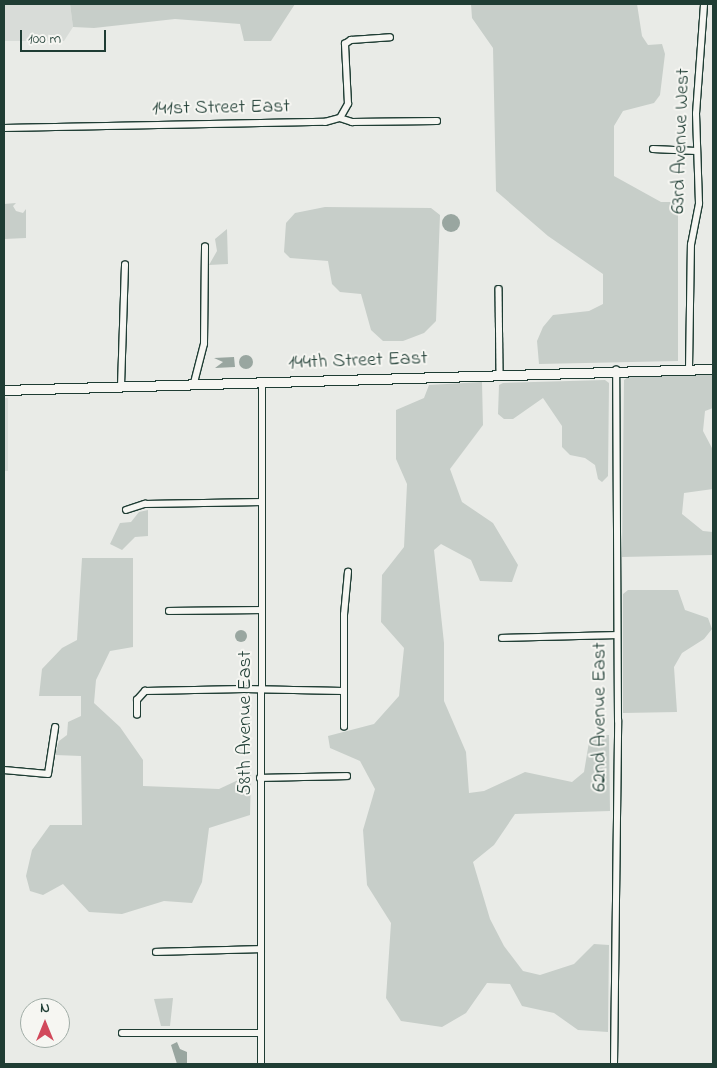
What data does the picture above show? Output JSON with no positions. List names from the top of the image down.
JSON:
{
  "streets": {
    "street": [
      "141st Street East",
      "63rd Avenue West",
      "144th Street East",
      "62nd Avenue East",
      "58th Avenue East"
    ]
  },
  "crossings": [
    ["63rd Avenue West", "144th Street East"],
    ["144th Street East", "62nd Avenue East"],
    ["144th Street East", "58th Avenue East"]
  ],
  "scale_bar": "100 m",
  "north": "top"
}
